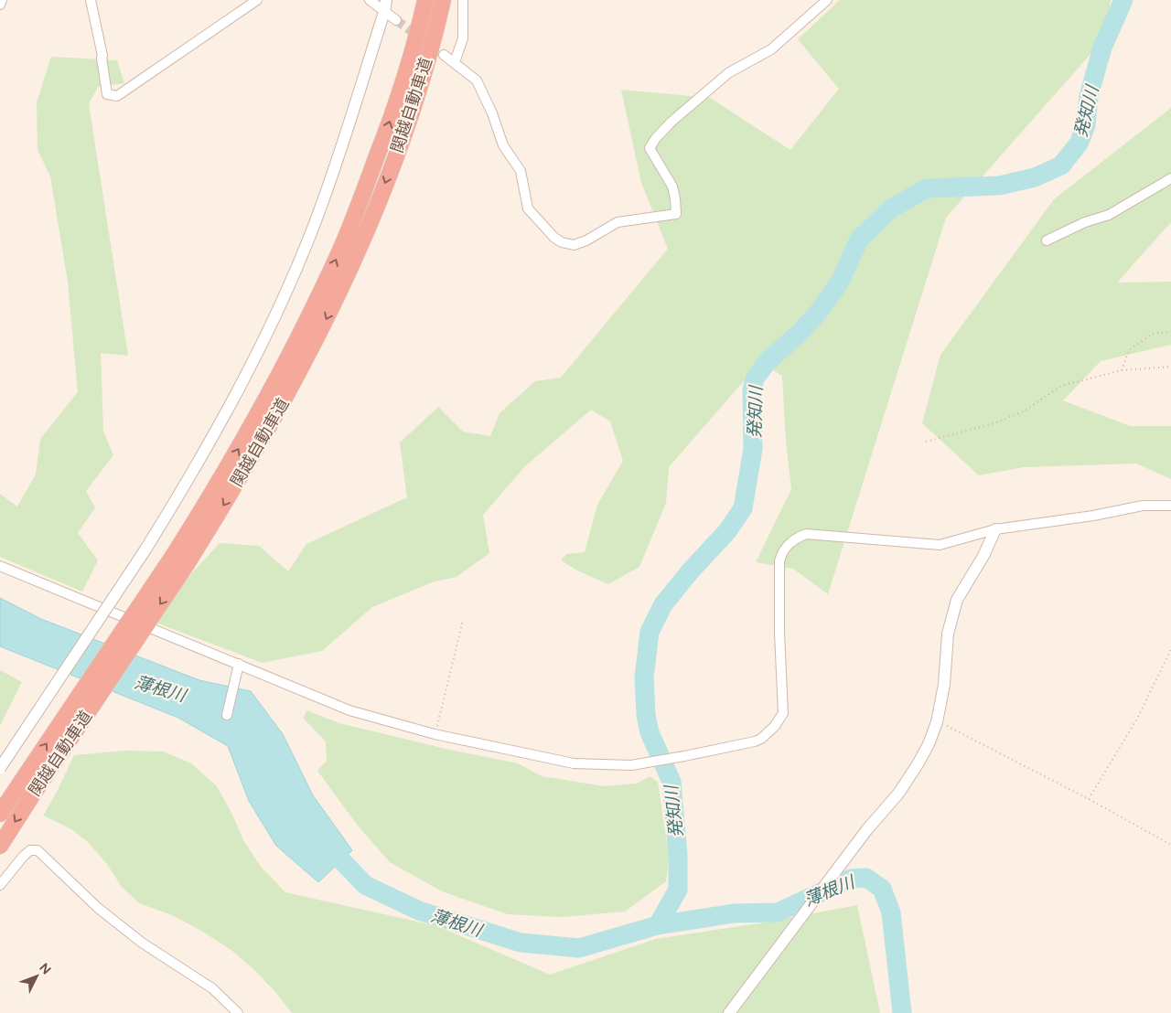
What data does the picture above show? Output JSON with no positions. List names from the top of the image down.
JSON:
{
  "streets": {
    "highway": ["関越自動車道"]
  },
  "water": ["発知川", "薄根川"],
  "north": "top right"
}
